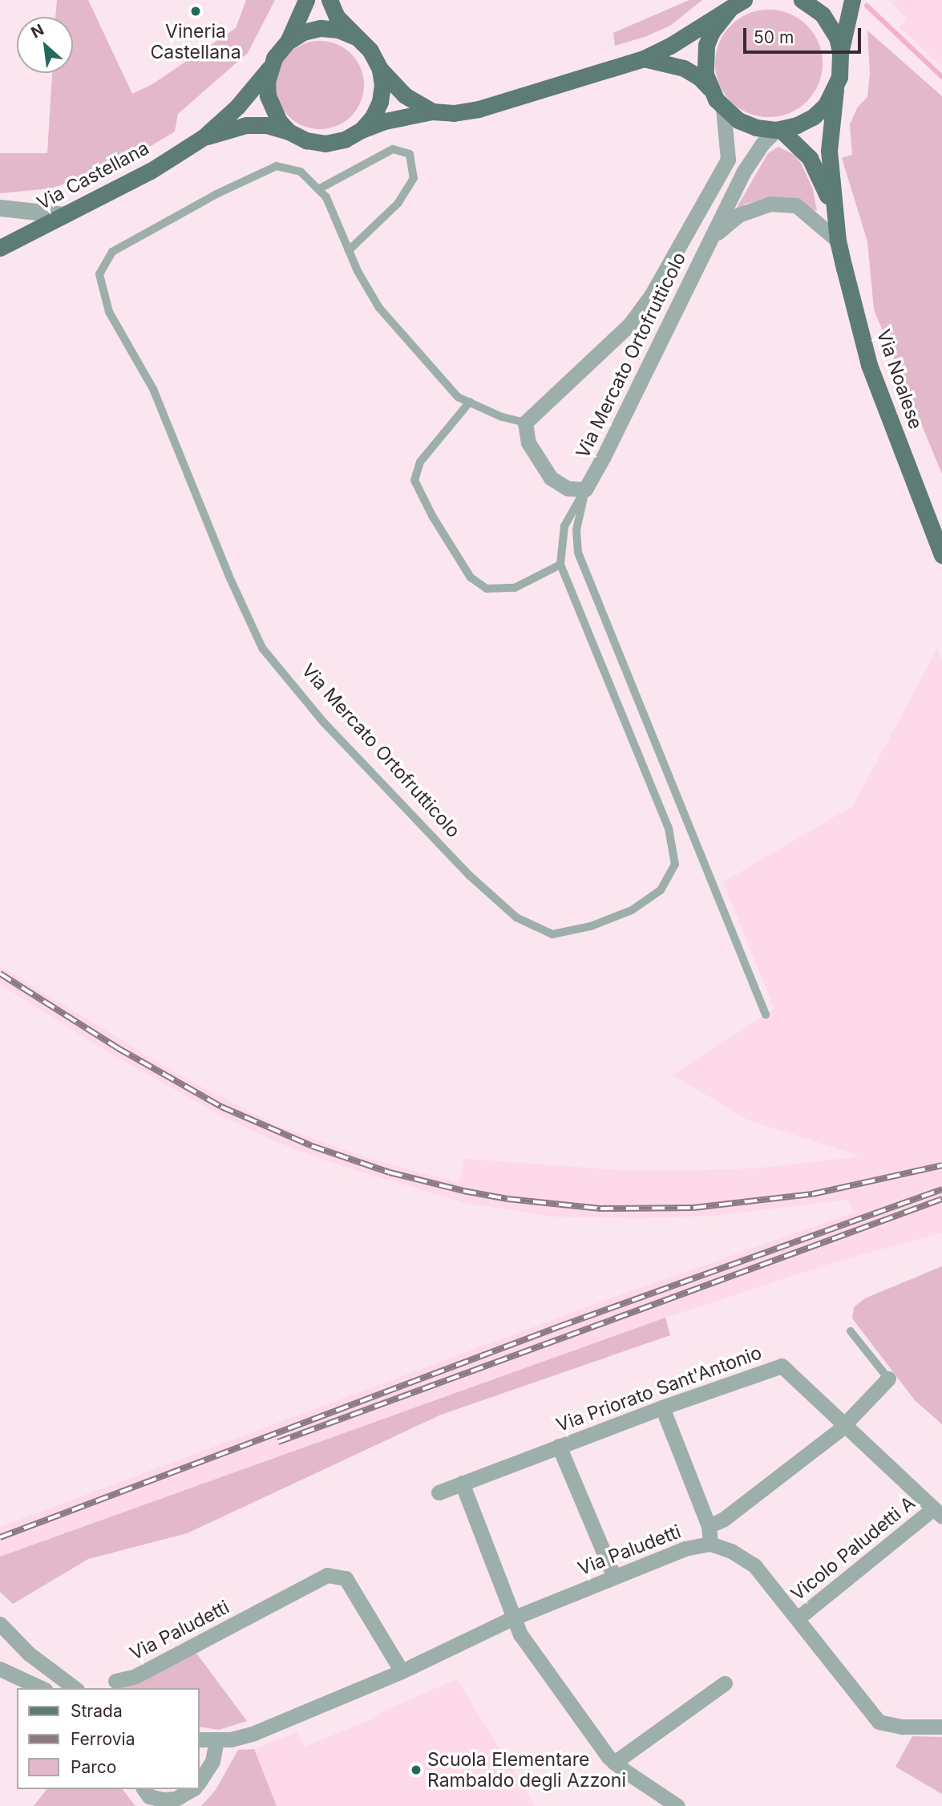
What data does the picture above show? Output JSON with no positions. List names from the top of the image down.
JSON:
{
  "streets": {
    "main road": ["Via Castellana", "Via Noalese"],
    "street": [
      "Via Mercato Ortofrutticolo",
      "Via Priorato Sant'Antonio",
      "Vicolo Paludetti A",
      "Via Paludetti"
    ]
  },
  "crossings": [
    ["Via Mercato Ortofrutticolo", "Via Noalese"],
    ["Via Priorato Sant'Antonio", "Vicolo Paludetti A"],
    ["Vicolo Paludetti A", "Via Paludetti"]
  ],
  "places": ["Vineria Castellana", "Scuola Elementare Rambaldo degli Azzoni"],
  "legend": ["Strada", "Ferrovia", "Parco"],
  "scale_bar": "50 m",
  "north": "top left"
}
